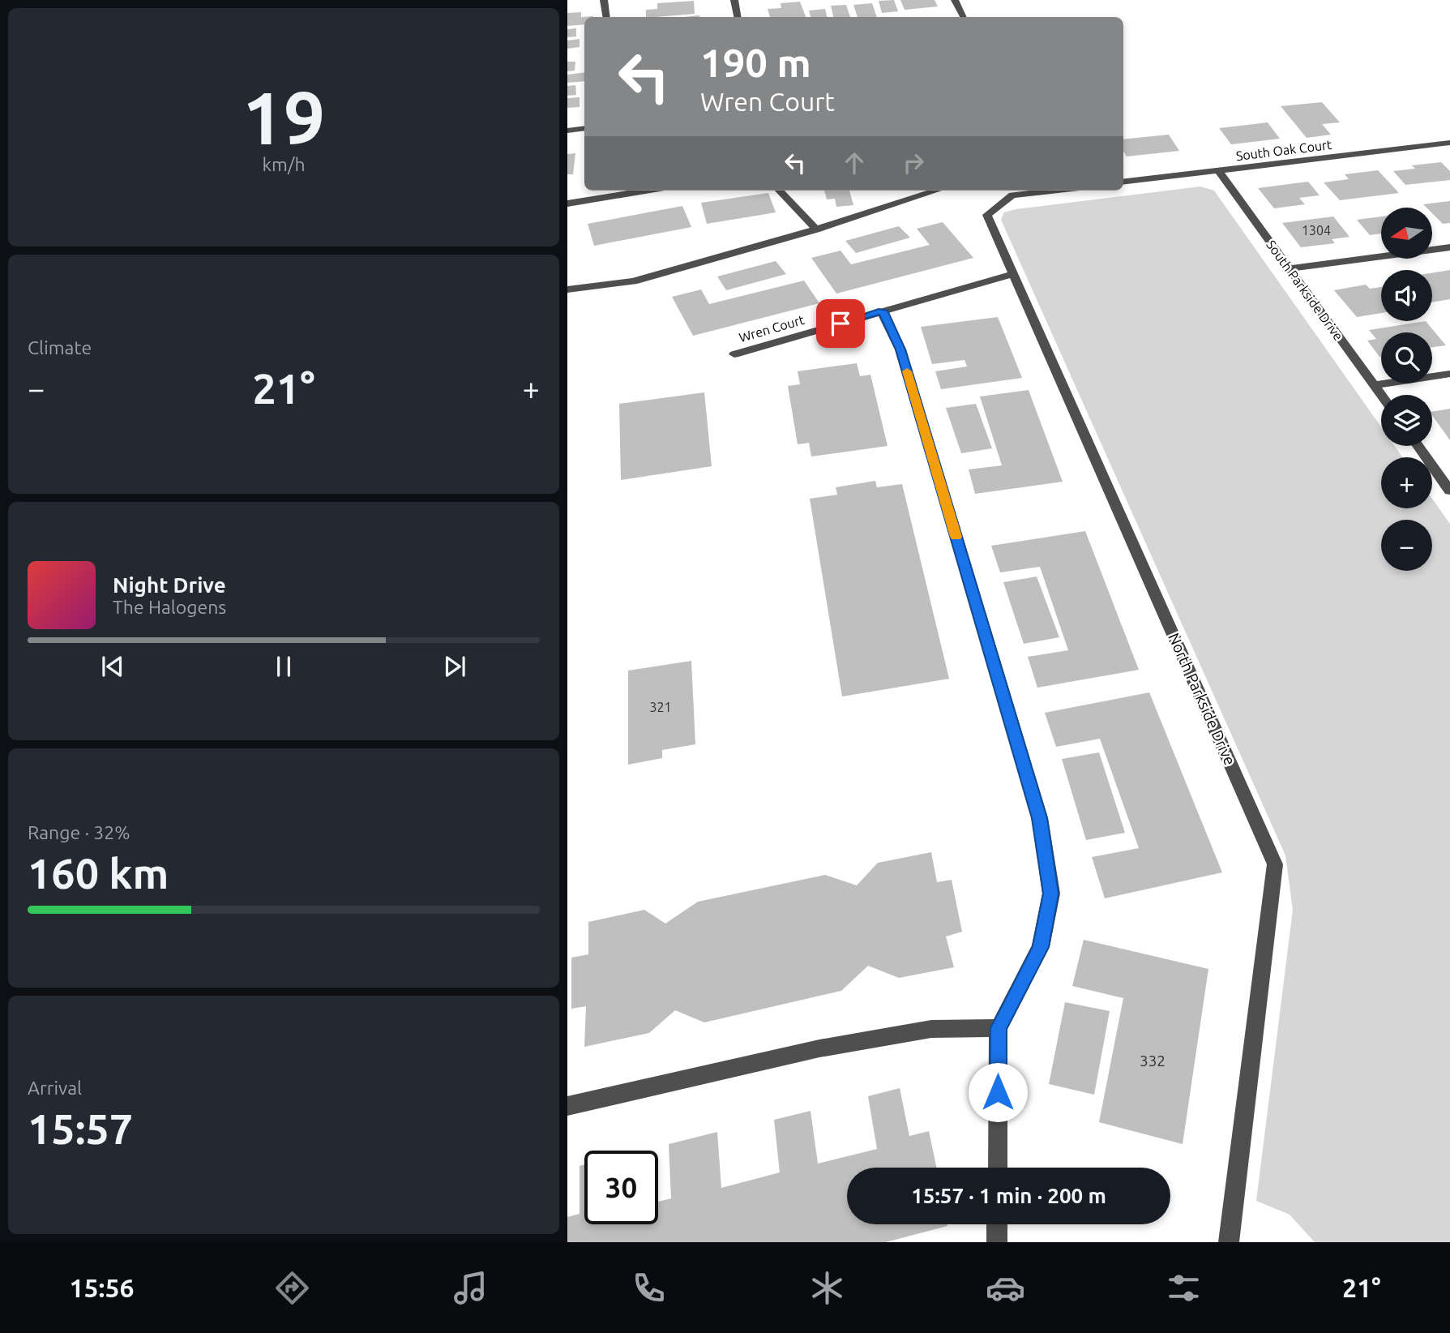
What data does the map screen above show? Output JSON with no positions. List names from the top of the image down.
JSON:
{
  "streets": {
    "street": [
      "South Oak Court",
      "South Parkside Drive",
      "Wren Court",
      "North Parkside Drive"
    ]
  },
  "crossings": [
    ["South Oak Court", "South Parkside Drive"],
    ["Wren Court", "North Parkside Drive"]
  ],
  "house_numbers": ["1304", "321", "332"],
  "north": "left",
  "page": {
    "tile": [
      ["19", "km/h"],
      "Climate",
      ["Range · 32%", "160 km"],
      ["Arrival", "15:57"]
    ],
    "turn": ["190 m", "Wren Court"],
    "map_buttons": ["+", "−"],
    "heat": ["−", "21°", "+"],
    "song": ["Night Drive", "The Halogens"],
    "limit": "30",
    "trip": "15:57 · 1 min · 200 m",
    "tabs": ["15:56", "21°"]
  }
}
